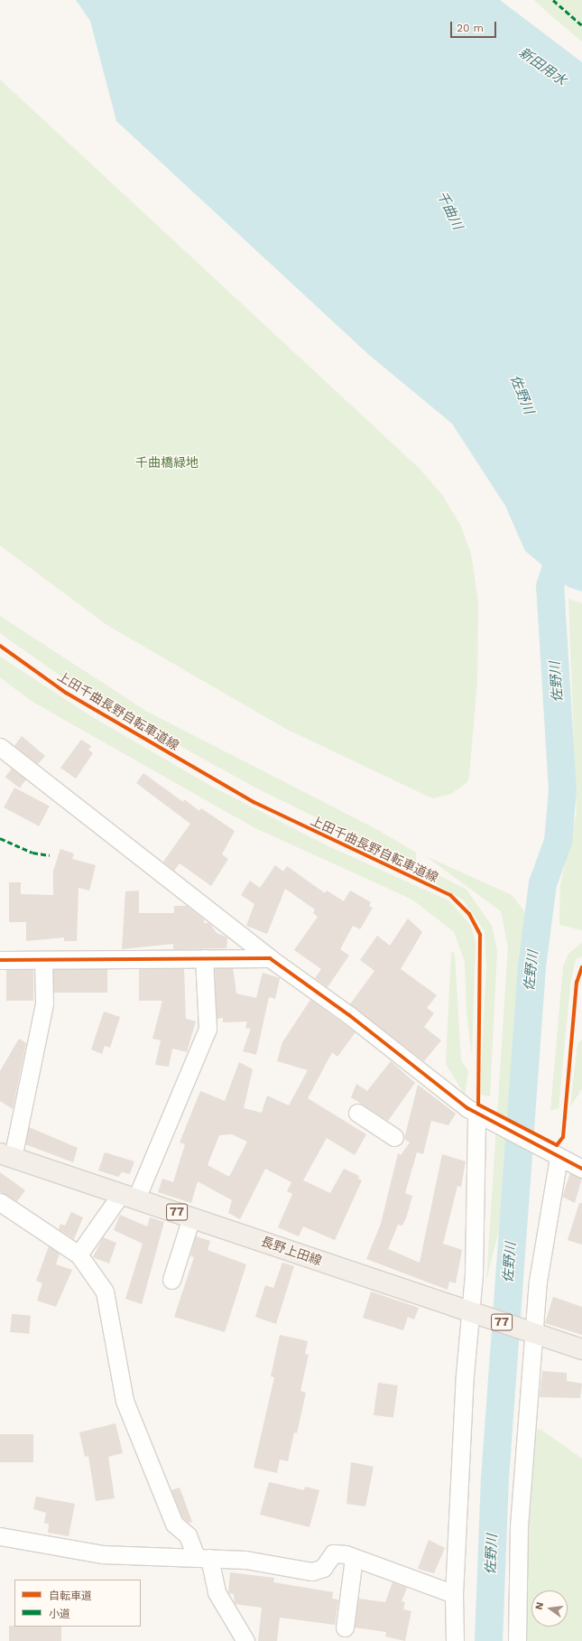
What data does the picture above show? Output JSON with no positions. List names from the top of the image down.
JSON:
{
  "streets": {
    "main road": ["77", "長野上田線"],
    "cycle path": ["上田千曲長野自転車道線"]
  },
  "water": ["新田用水", "千曲川", "佐野川"],
  "parks": ["千曲橋緑地"],
  "legend": ["自転車道", "小道"],
  "scale_bar": "20 m",
  "north": "left"
}
